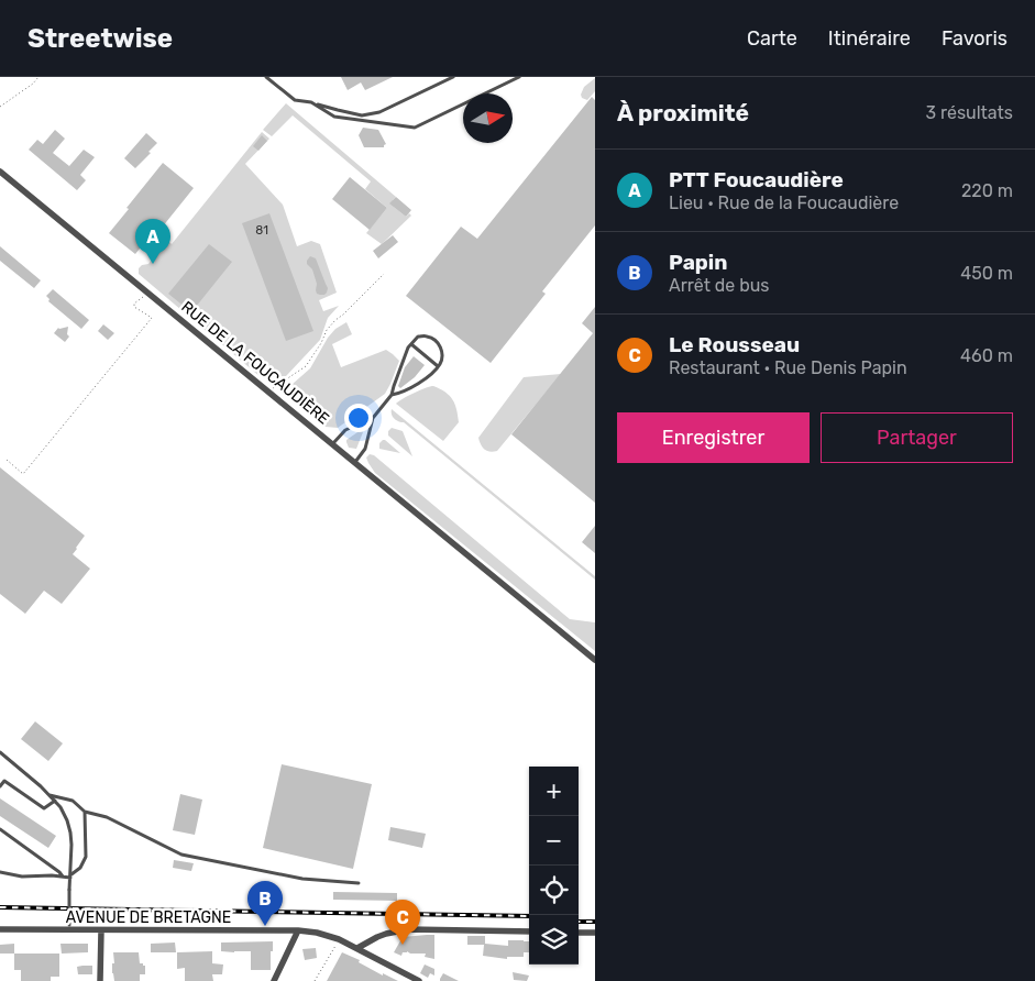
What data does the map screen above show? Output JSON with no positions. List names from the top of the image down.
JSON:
{
  "streets": {
    "street": ["RUE DE LA FOUCAUDIÈRE", "AVENUE DE BRETAGNE"]
  },
  "house_numbers": ["81"],
  "north": "right",
  "page": {
    "header": "Streetwise",
    "nav": ["Carte", "Itinéraire", "Favoris"],
    "heading": ["À proximité", "3 résultats"],
    "list": [
      {
        "mark": "A",
        "name": "PTT Foucaudière",
        "note": "Lieu · Rue de la Foucaudière",
        "value": "220 m"
      },
      {
        "mark": "B",
        "name": "Papin",
        "note": "Arrêt de bus",
        "value": "450 m"
      },
      {
        "mark": "C",
        "name": "Le Rousseau",
        "note": "Restaurant · Rue Denis Papin",
        "value": "460 m"
      }
    ],
    "pins": ["A", "B", "C"],
    "buttons": ["Enregistrer", "Partager"],
    "map_buttons": ["+", "−"]
  }
}
